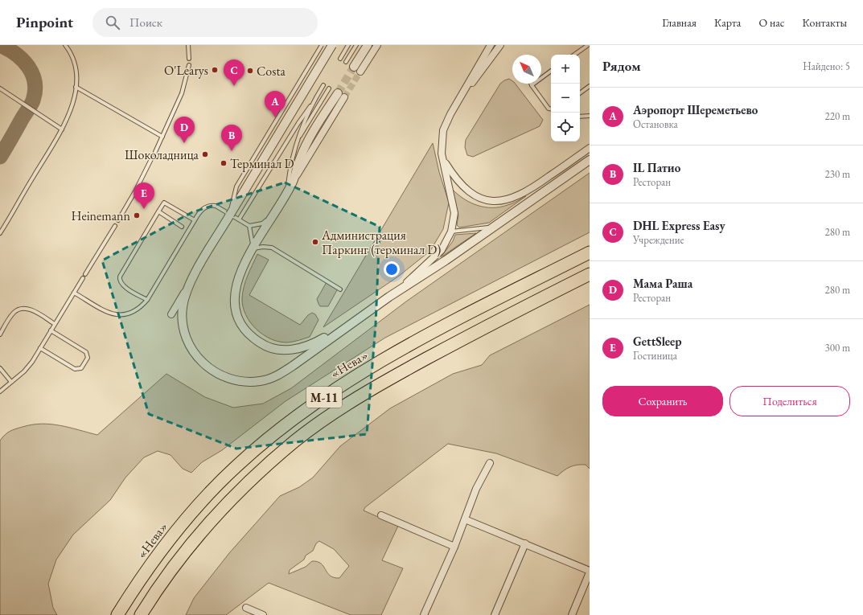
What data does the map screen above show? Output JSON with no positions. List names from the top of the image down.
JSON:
{
  "streets": {
    "highway": ["«Нева»", "М-11"]
  },
  "places": [
    "O'Learys",
    "Costa",
    "Шоколадница",
    "Терминал D",
    "Heinemann",
    "Администрация Паркинг (терминал D)"
  ],
  "north": "top left",
  "page": {
    "header": "Pinpoint",
    "search": "Поиск",
    "nav": [
      "Главная",
      "Карта",
      "О нас",
      "Контакты"
    ],
    "heading": ["Рядом", "Найдено: 5"],
    "map_buttons": ["+", "−"],
    "pins": [
      "C",
      "A",
      "D",
      "B",
      "E"
    ],
    "list": [
      {
        "mark": "A",
        "name": "Аэропорт Шереметьево",
        "note": "Остановка",
        "value": "220 m"
      },
      {
        "mark": "B",
        "name": "IL Патио",
        "note": "Ресторан",
        "value": "230 m"
      },
      {
        "mark": "C",
        "name": "DHL Express Easy",
        "note": "Учреждение",
        "value": "280 m"
      },
      {
        "mark": "D",
        "name": "Мама Раша",
        "note": "Ресторан",
        "value": "280 m"
      },
      {
        "mark": "E",
        "name": "GettSleep",
        "note": "Гостиница",
        "value": "300 m"
      }
    ],
    "buttons": ["Сохранить", "Поделиться"]
  }
}
